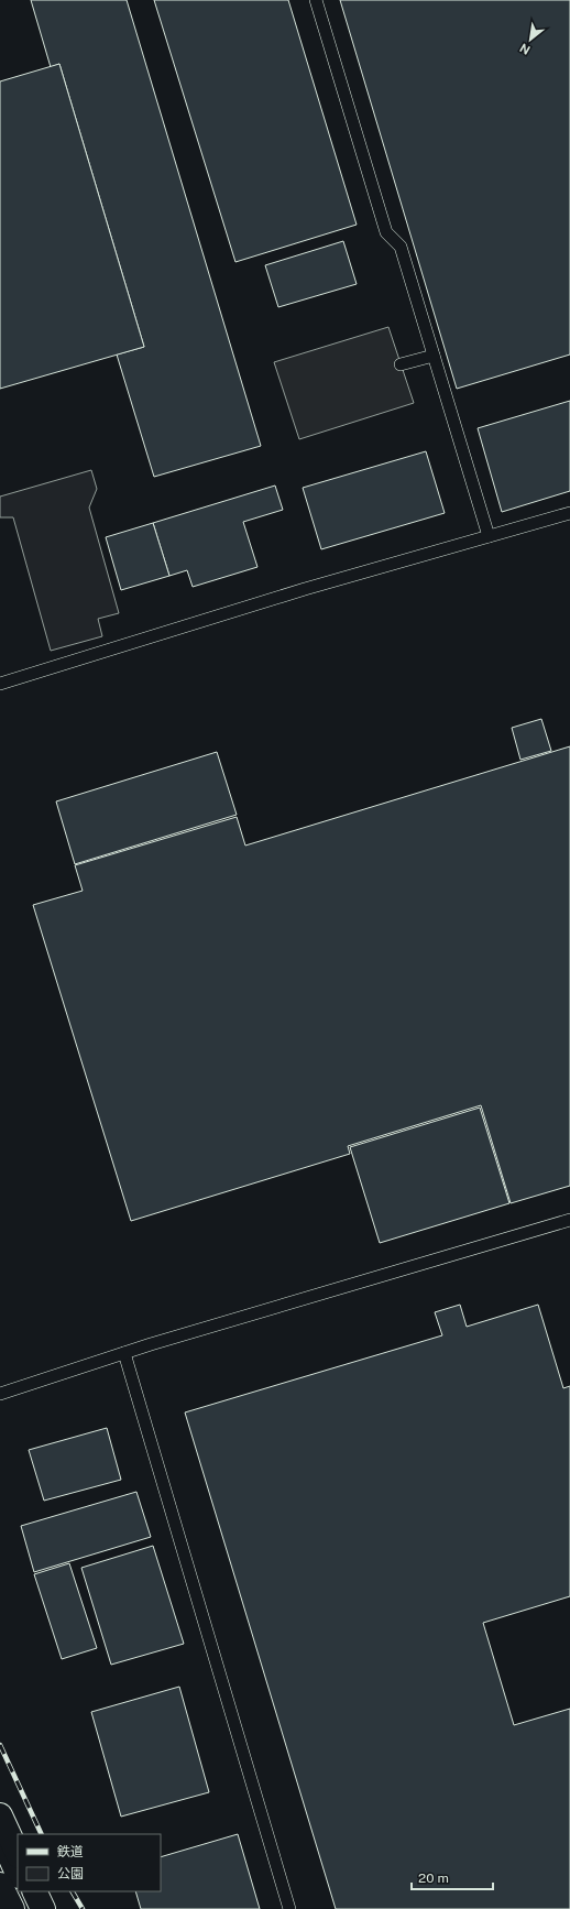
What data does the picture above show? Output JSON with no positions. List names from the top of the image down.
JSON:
{
  "legend": ["鉄道", "公園"],
  "scale_bar": "20 m",
  "north": "bottom left"
}
